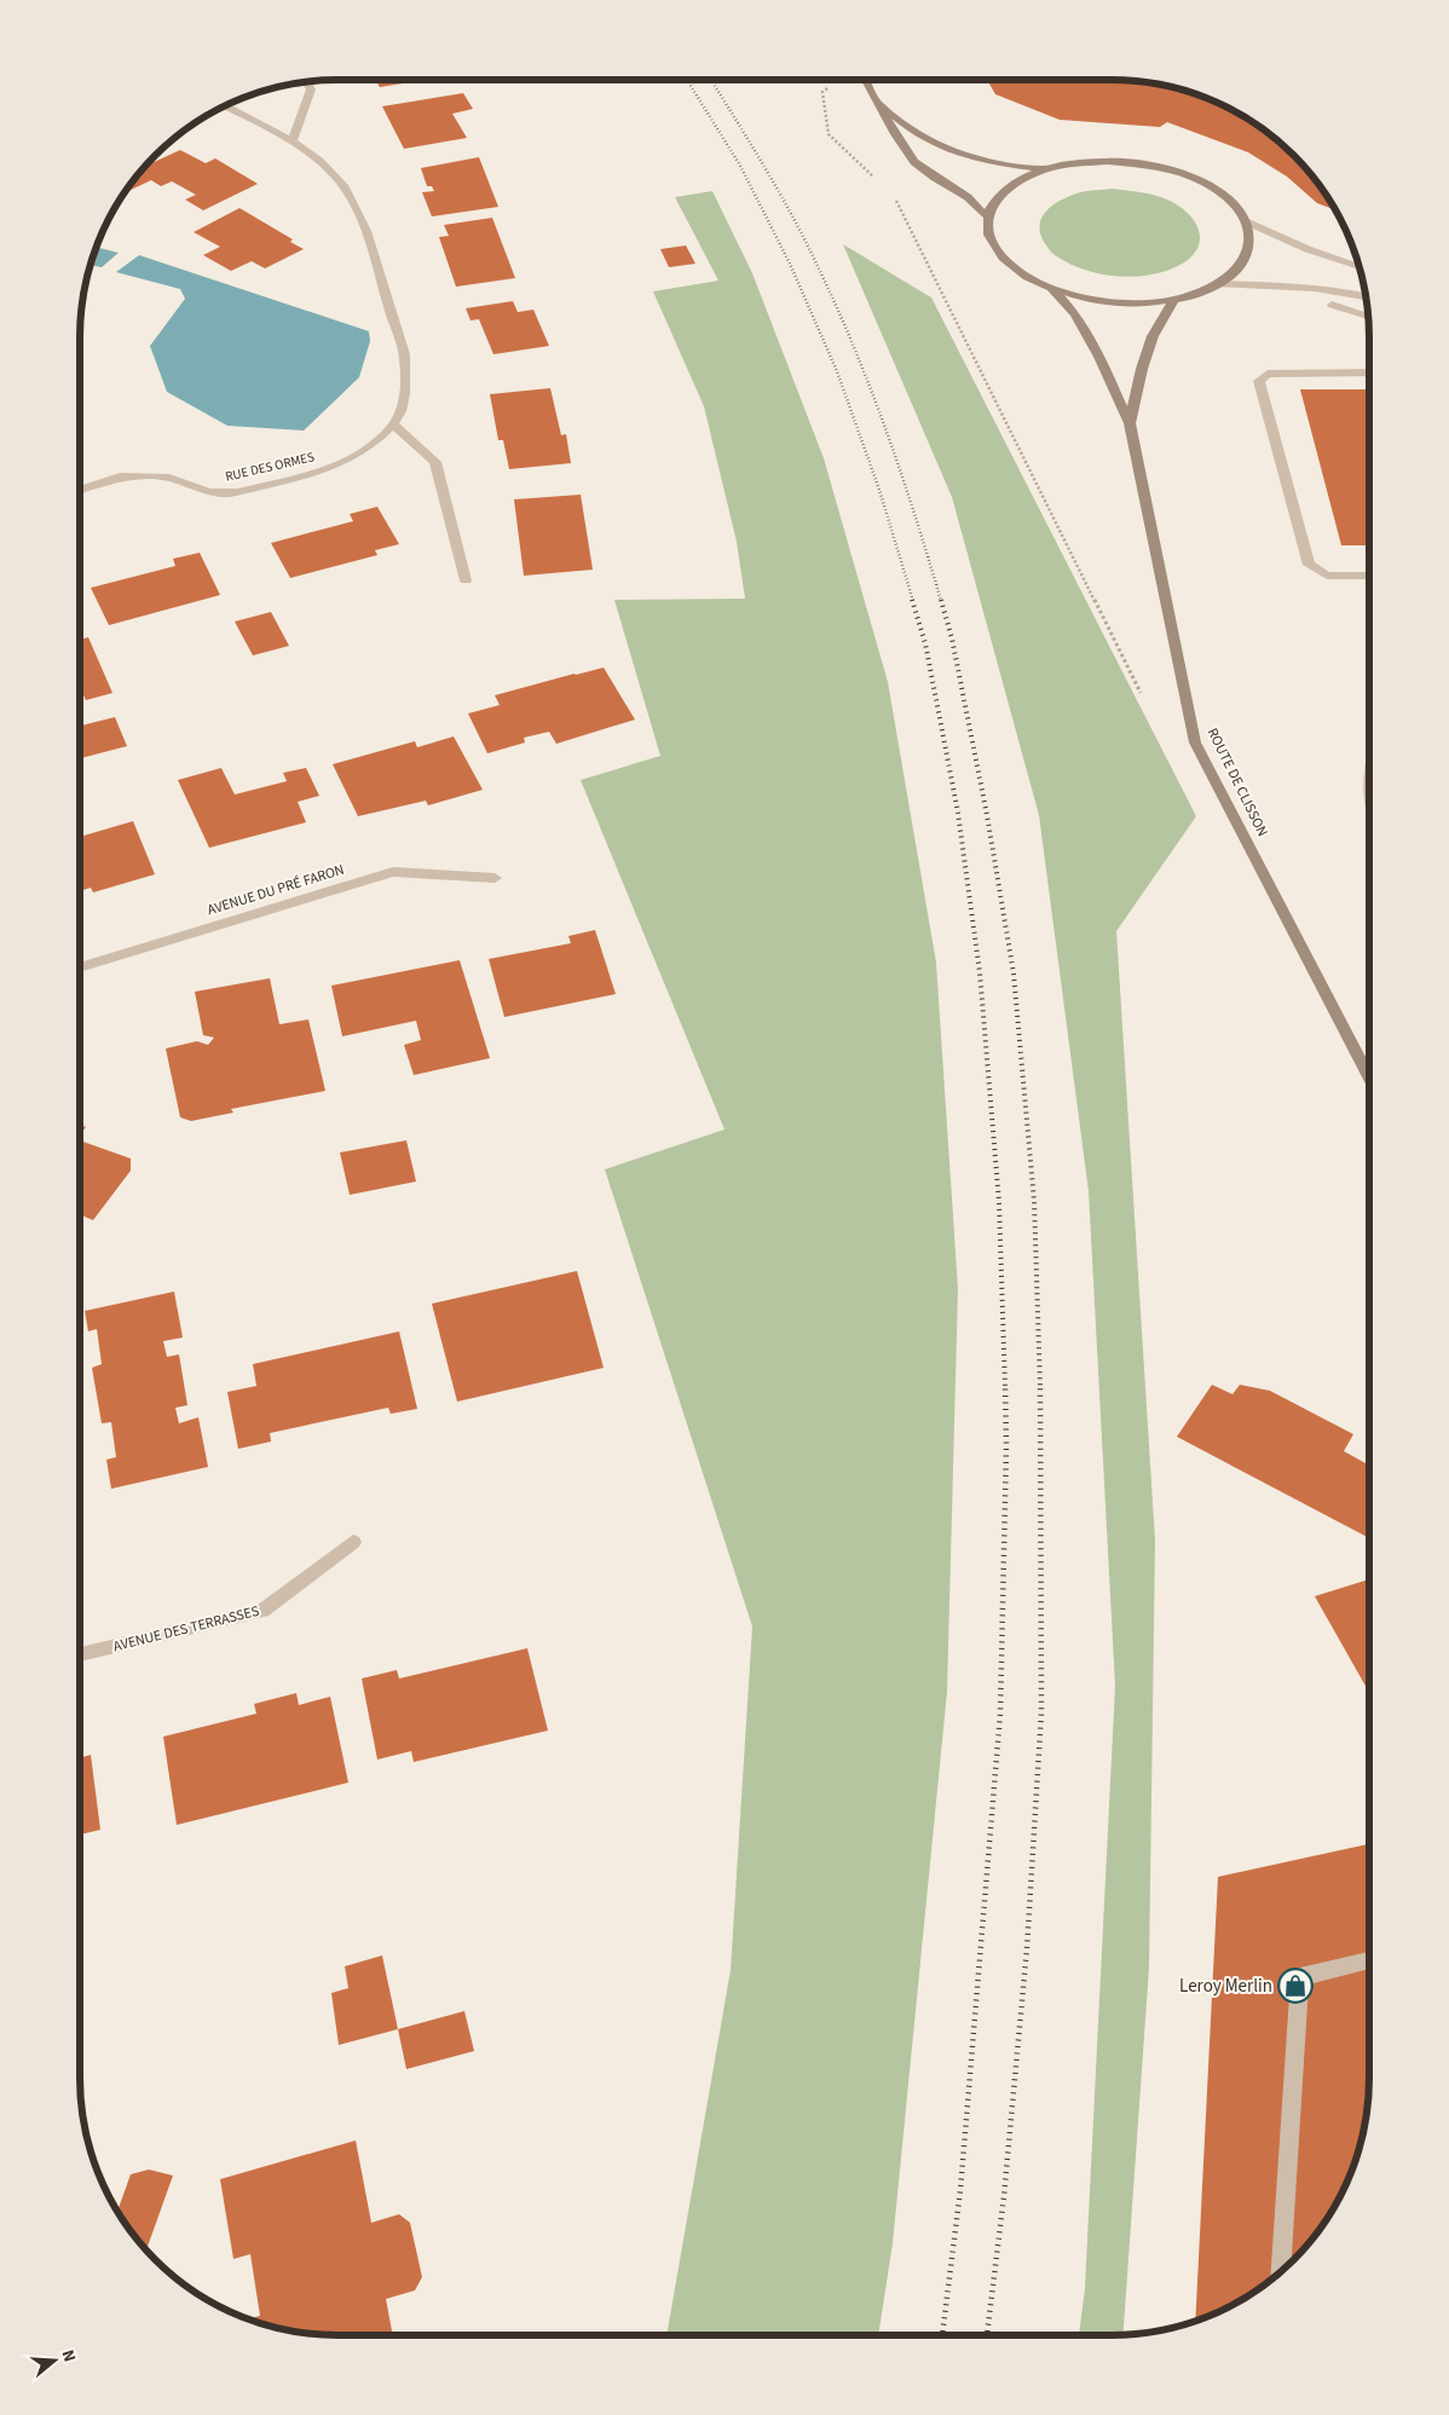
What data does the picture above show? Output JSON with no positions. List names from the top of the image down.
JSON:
{
  "streets": {
    "main road": ["ROUTE DE CLISSON"],
    "street": ["RUE DES ORMES", "AVENUE DU PRÉ FARON", "AVENUE DES TERRASSES"]
  },
  "places": {
    "shop": ["Leroy Merlin"]
  },
  "north": "right"
}
